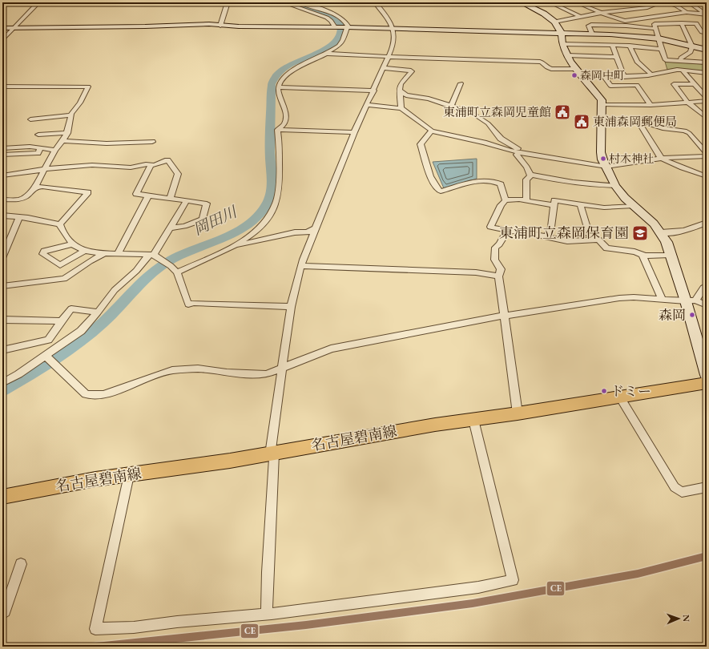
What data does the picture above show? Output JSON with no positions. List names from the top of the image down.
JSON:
{
  "streets": {
    "main road": ["名古屋碧南線"]
  },
  "water": ["岡田川"],
  "places": {
    "other": [
      "森岡中町",
      "村木神社",
      "森岡",
      "ドミー"
    ],
    "public building": ["東浦町立森岡児童館", "東浦森岡郵便局"],
    "school or university": ["東浦町立森岡保育園"]
  },
  "lines": ["transit line CE"],
  "north": "right"
}
